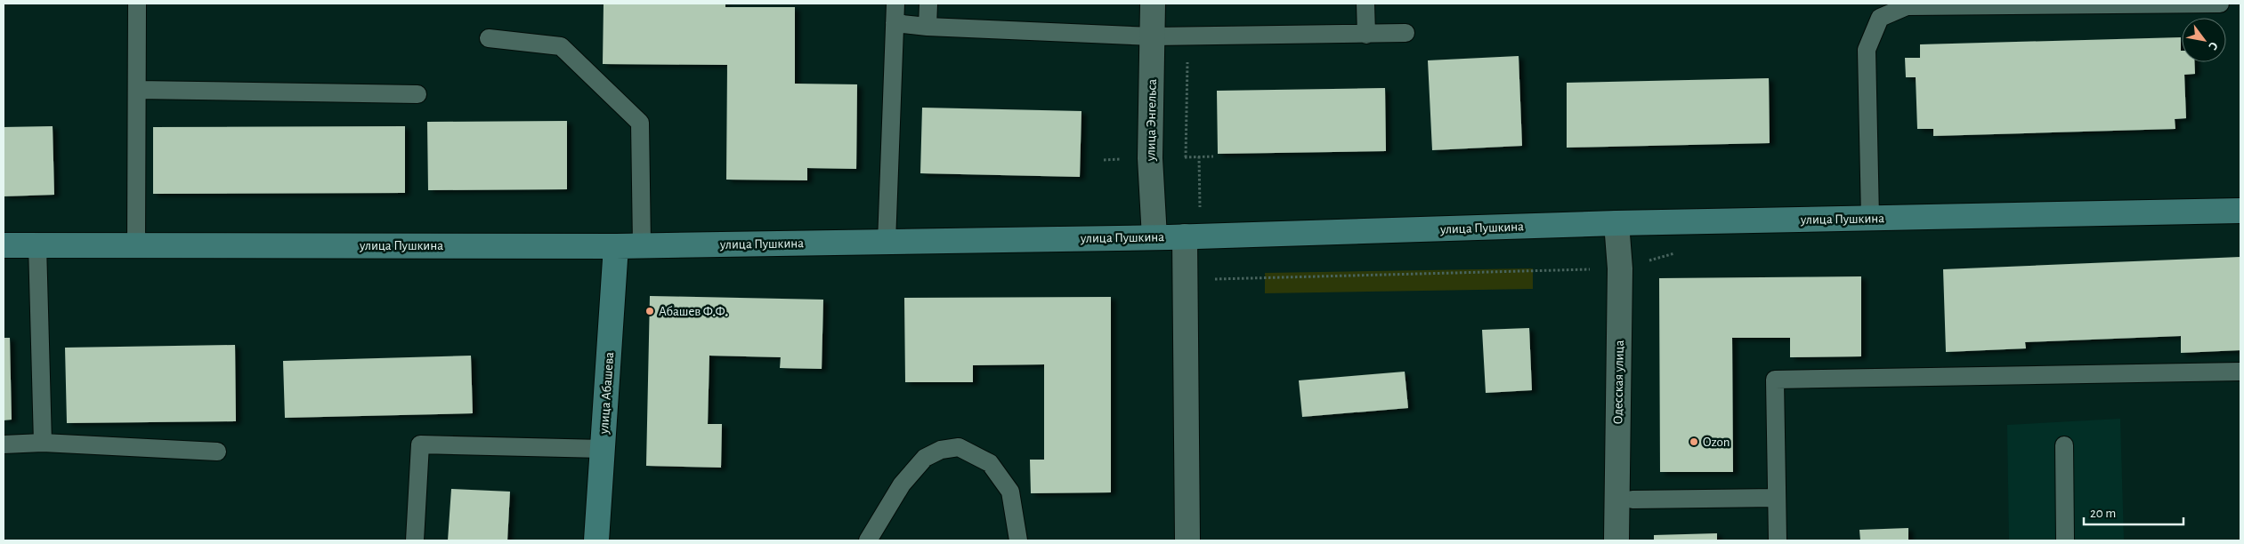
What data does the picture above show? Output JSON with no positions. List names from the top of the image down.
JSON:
{
  "streets": {
    "main road": ["улица Пушкина", "улица Абашева"],
    "street": ["улица Энгельса", "Одесская улица"]
  },
  "crossings": [
    ["улица Энгельса", "улица Пушкина"],
    ["улица Пушкина", "Одесская улица"],
    ["улица Пушкина", "улица Абашева"]
  ],
  "places": ["Абашев Ф.Ф.", "Ozon"],
  "scale_bar": "20 m",
  "north": "bottom right"
}
